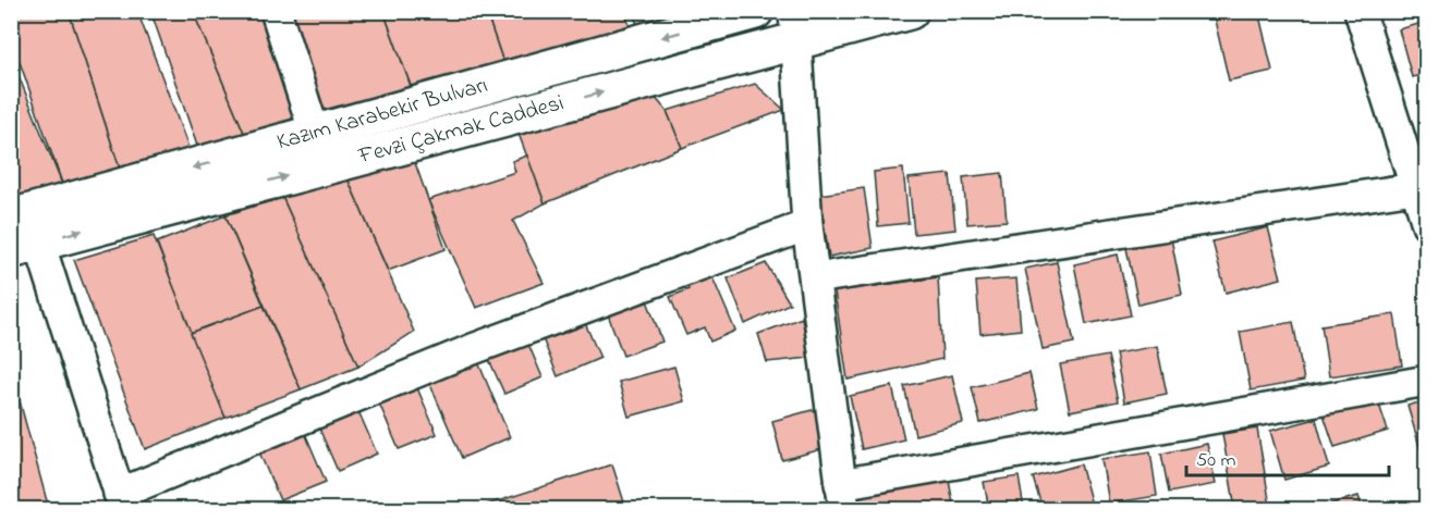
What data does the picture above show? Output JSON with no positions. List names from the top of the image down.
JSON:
{
  "streets": {
    "main road": ["Kazım Karabekir Bulvarı", "Fevzi Çakmak Caddesi"]
  },
  "one_way": ["Kazım Karabekir Bulvarı", "Fevzi Çakmak Caddesi"],
  "scale_bar": "50 m"
}
